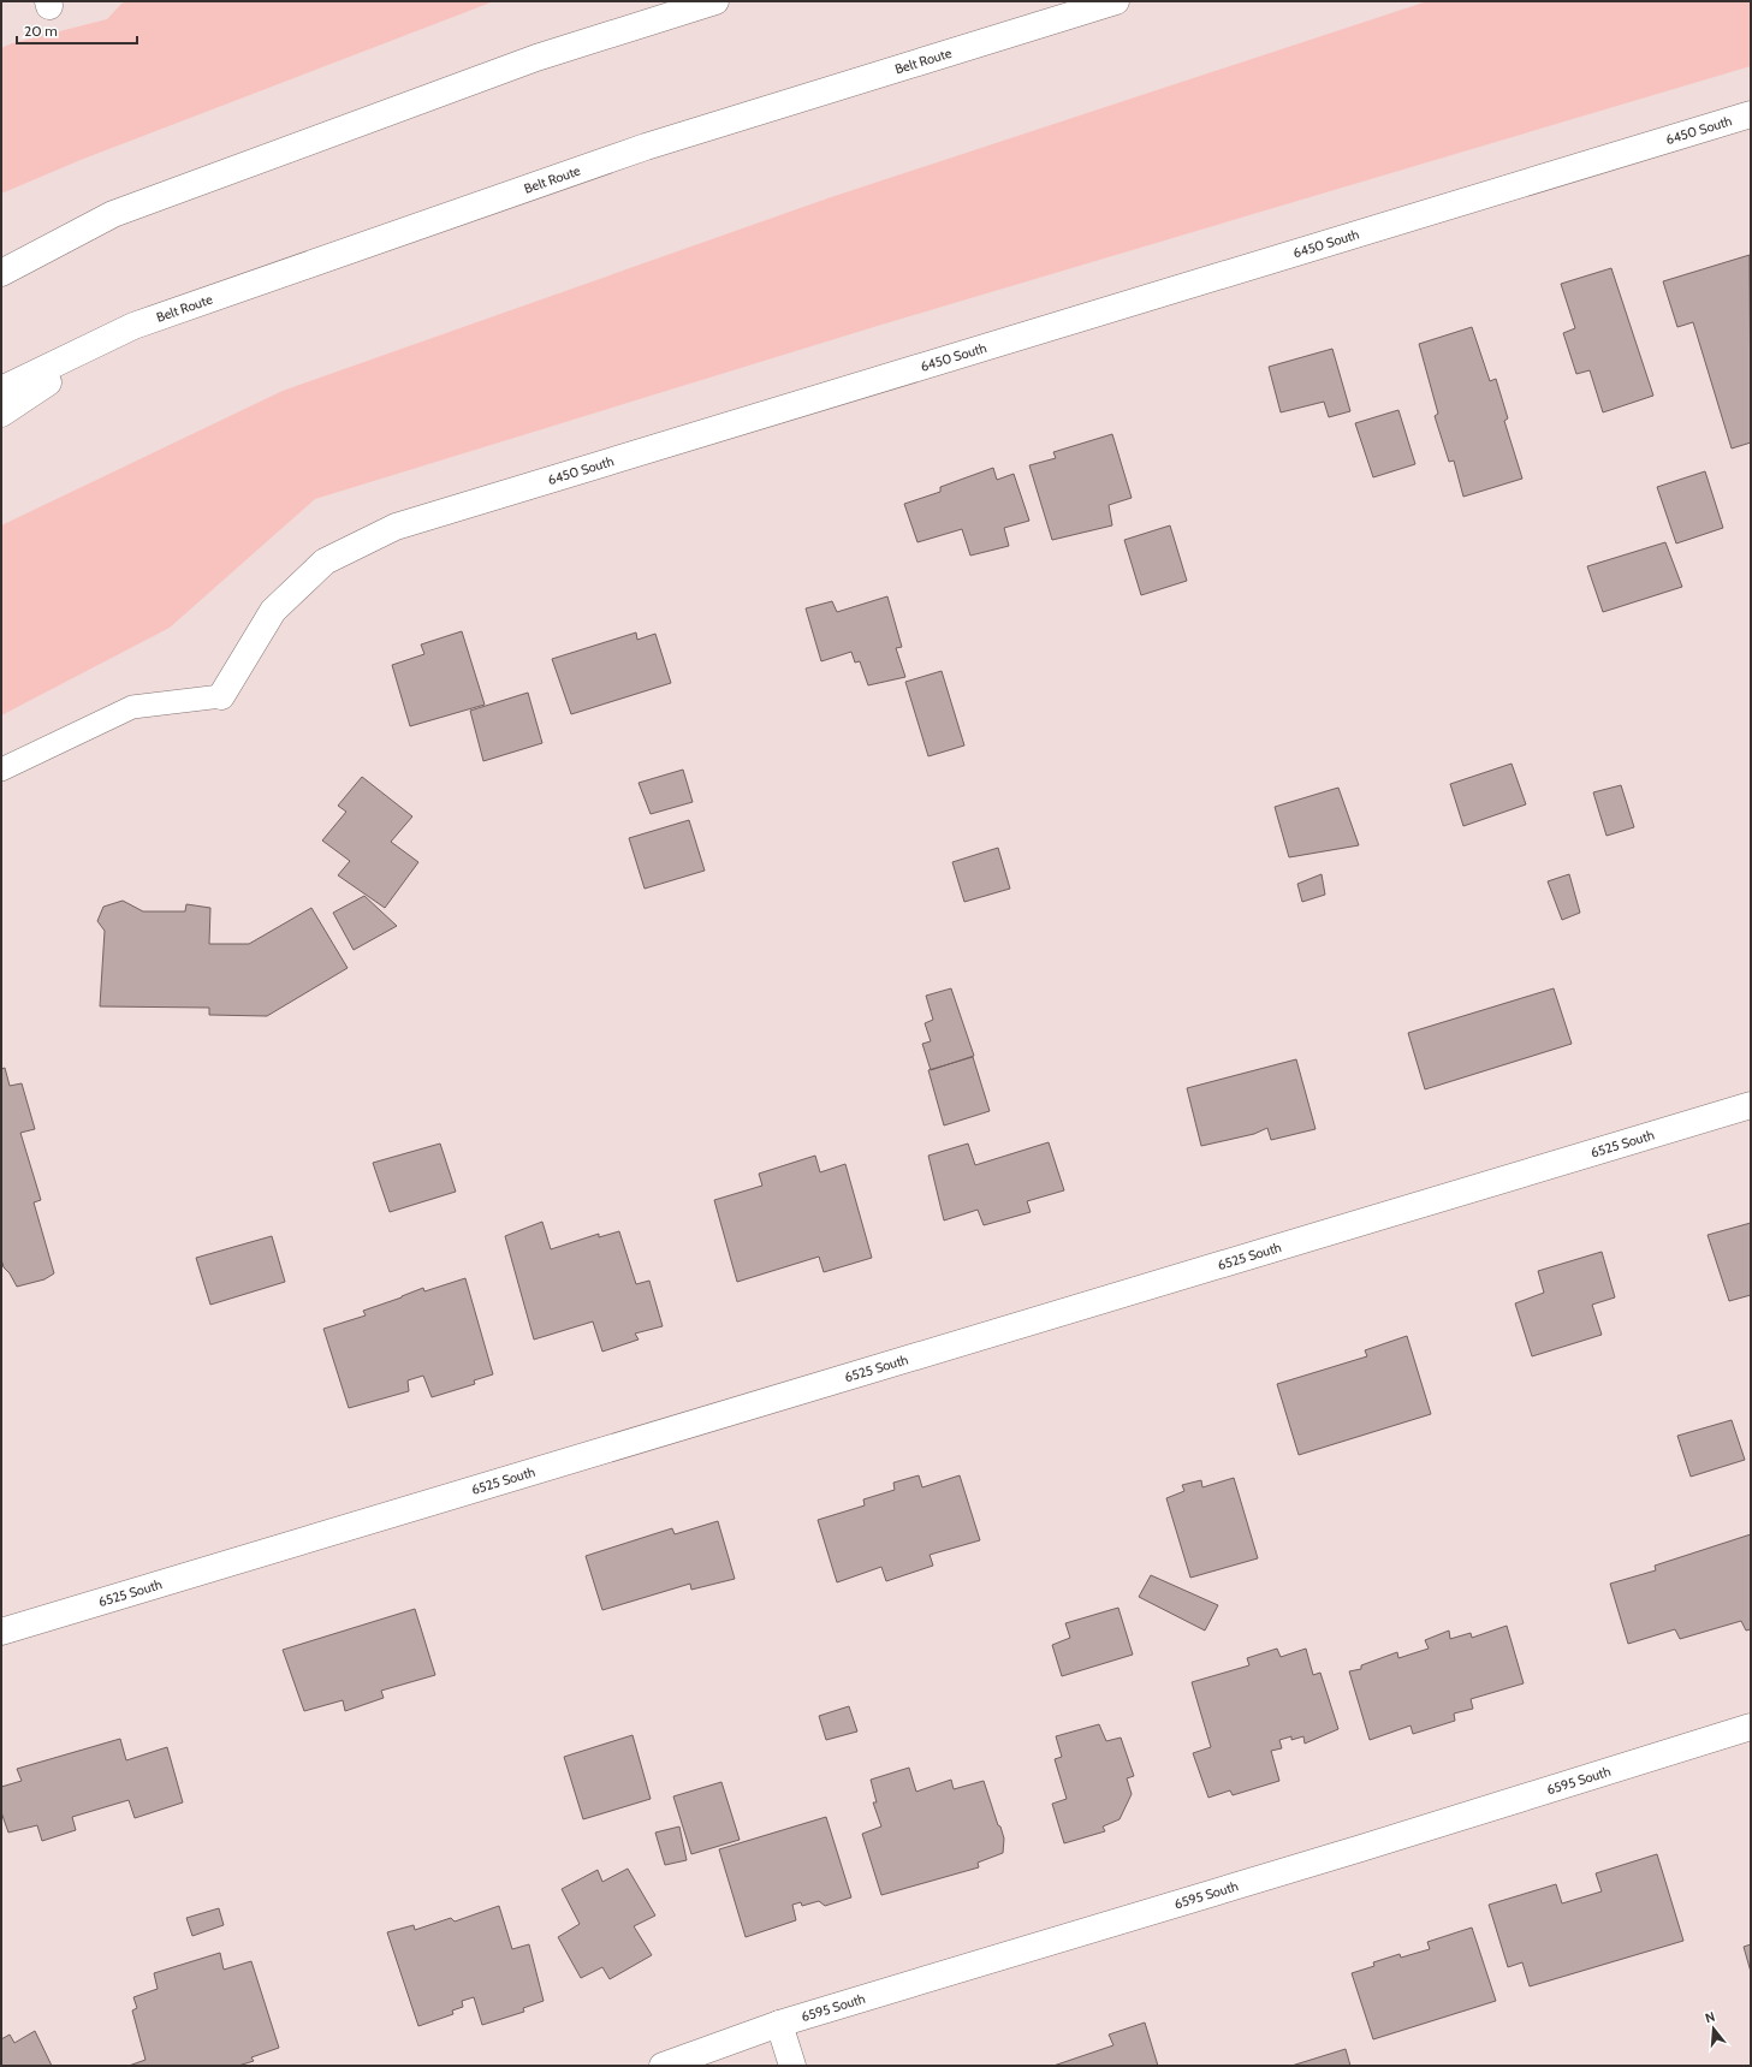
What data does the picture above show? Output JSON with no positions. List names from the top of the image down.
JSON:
{
  "streets": {
    "main road": [
      "Belt Route",
      "6450 South",
      "6525 South",
      "6595 South"
    ]
  },
  "scale_bar": "20 m",
  "north": "top"
}
